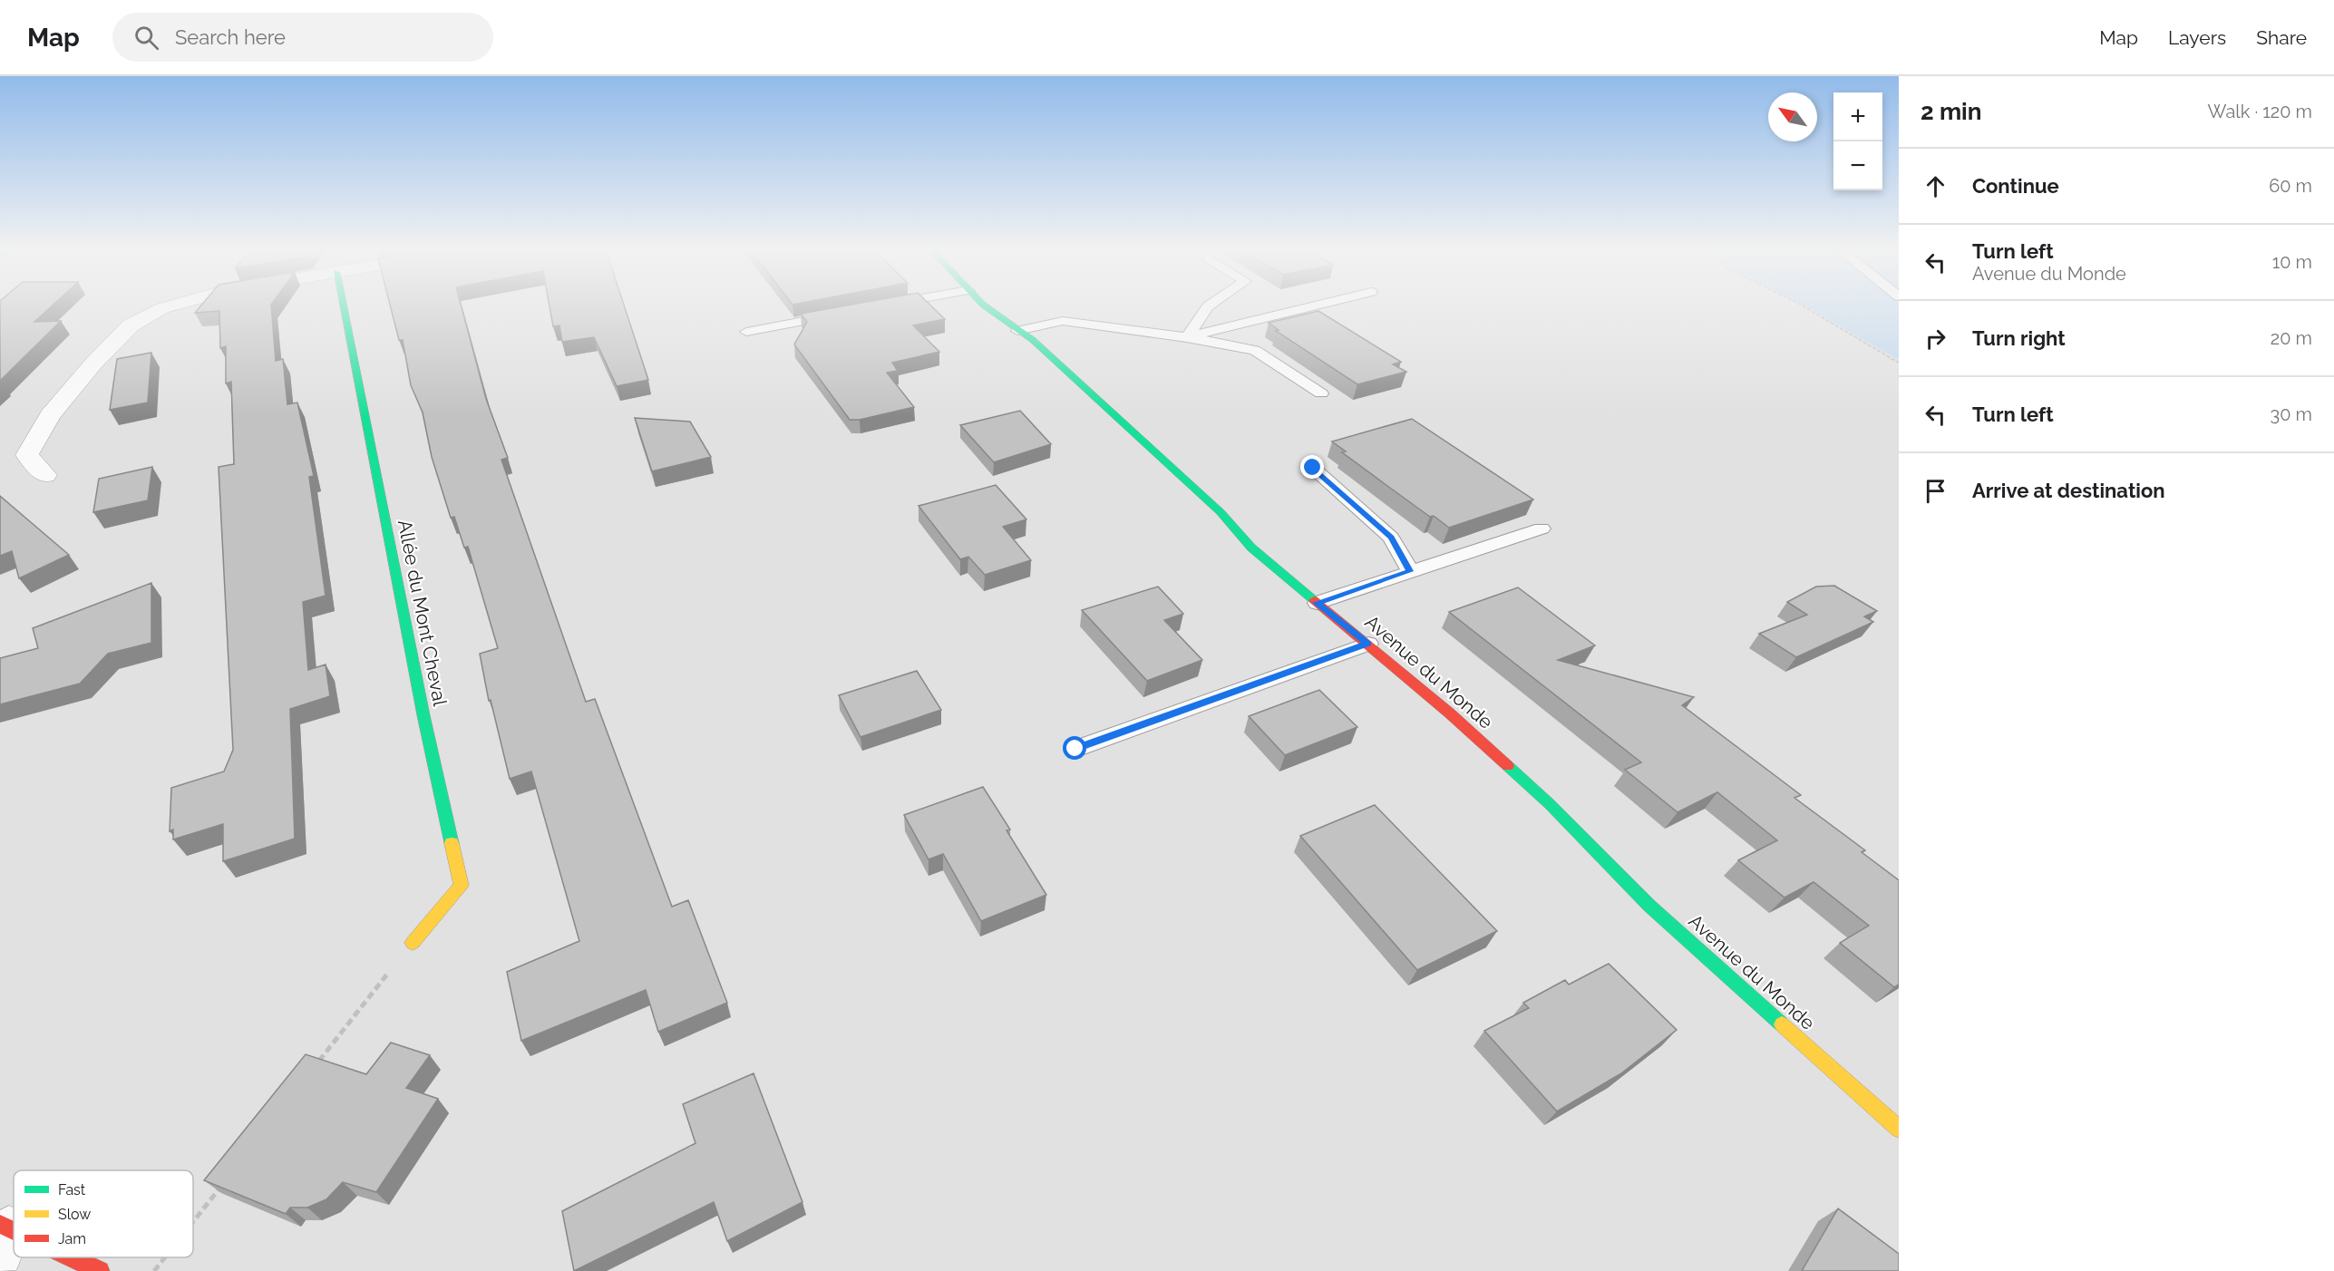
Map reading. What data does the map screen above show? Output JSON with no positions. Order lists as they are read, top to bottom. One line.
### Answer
{"streets":{"street":["Allée du Mont Cheval","Avenue du Monde"]},"legend":["Fast","Slow","Jam"],"north":"top left","page":{"header":"Map","search":"Search here","nav":["Map","Layers","Share"],"heading":["2 min","Walk · 120 m"],"map_buttons":["+","−"],"list":[["Continue","60 m"],["Turn left","Avenue du Monde","10 m"],["Turn right","20 m"],["Turn left","30 m"],"Arrive at destination"]}}
